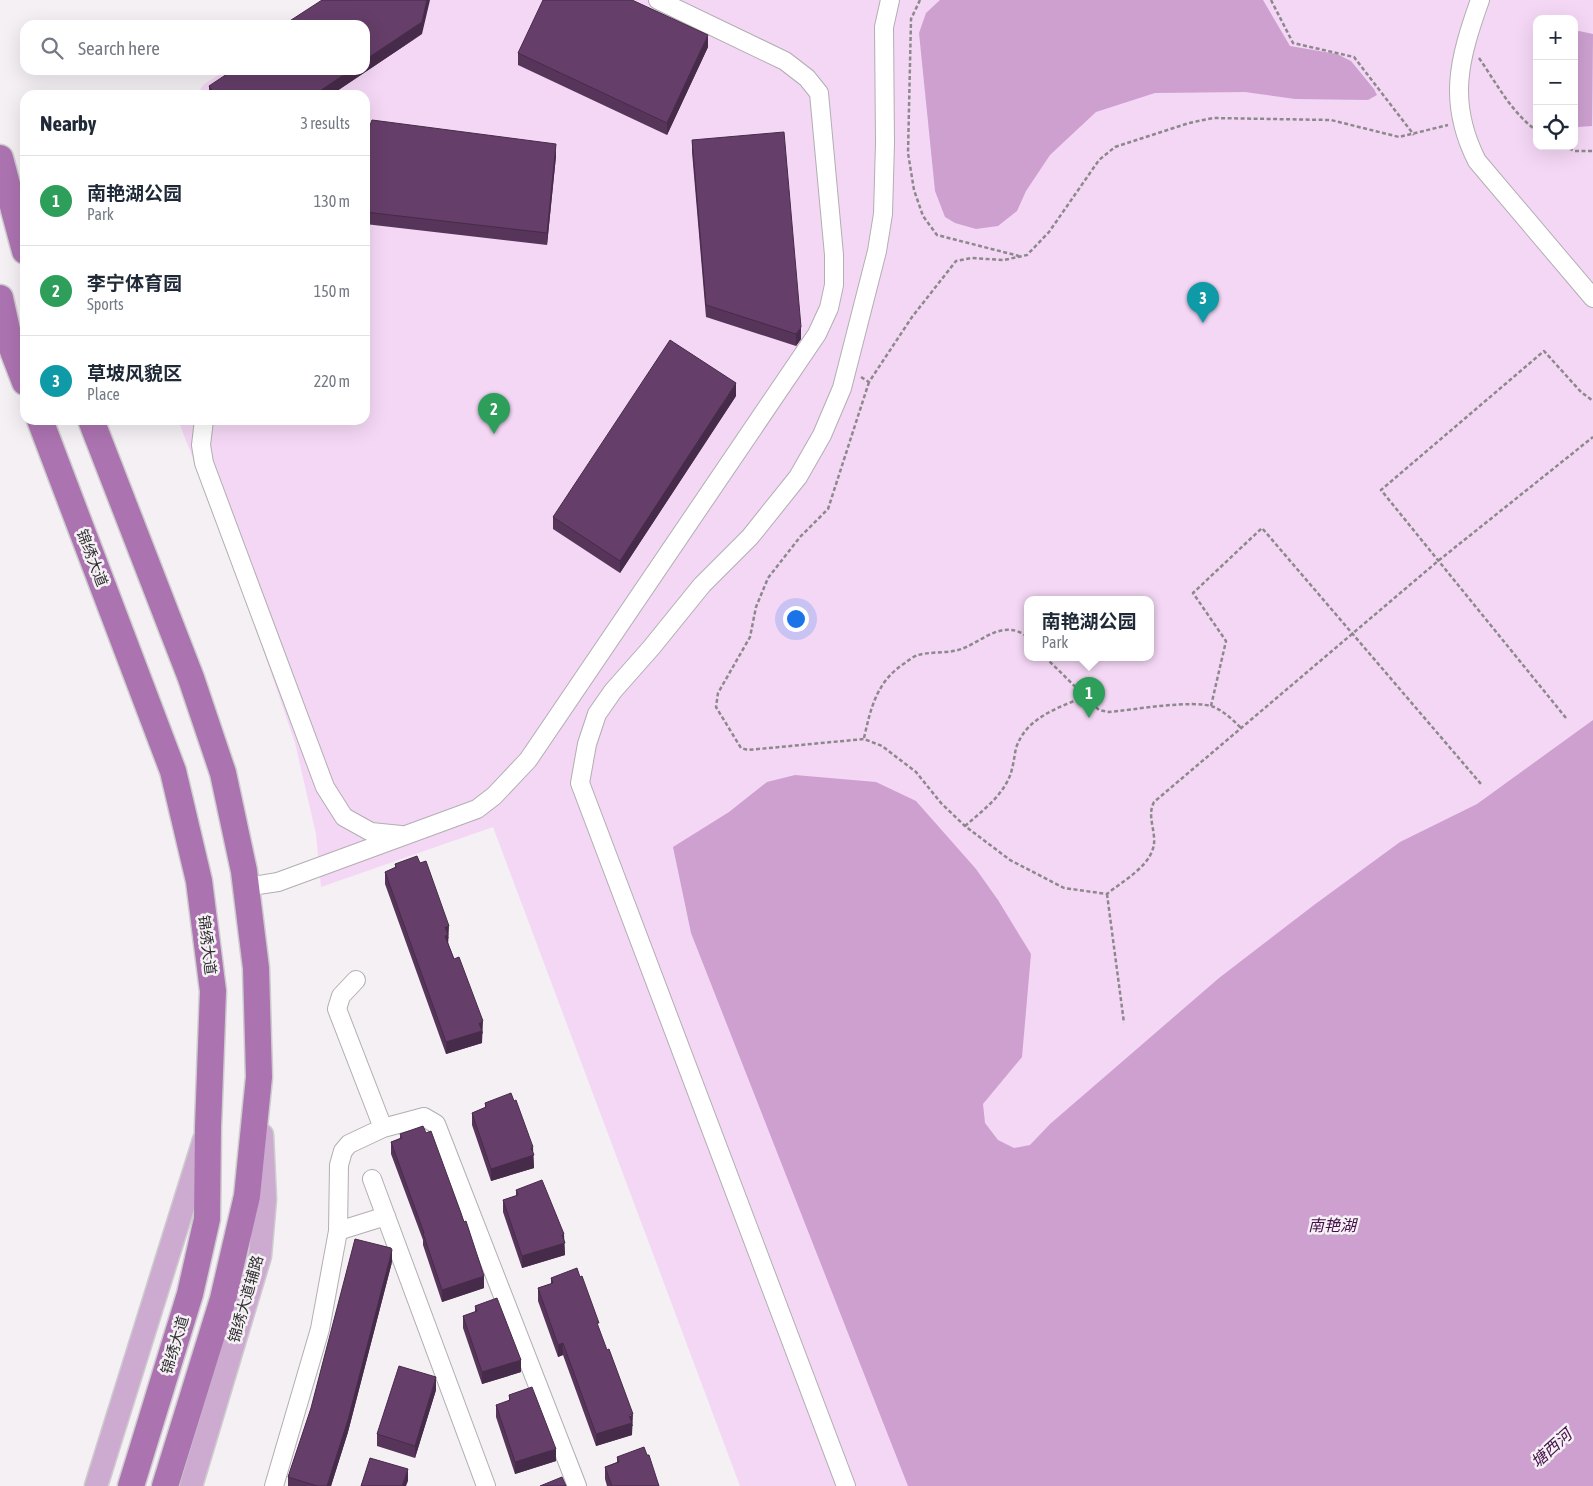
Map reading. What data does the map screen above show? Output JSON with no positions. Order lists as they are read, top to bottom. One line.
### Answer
{"streets":{"highway":["锦绣大道"],"main road":["锦绣大道辅路"]},"water":["南艳湖","塘西河"],"page":{"map_buttons":["+","−"],"search":"Search here","heading":["Nearby","3 results"],"list":[{"mark":"1","name":"南艳湖公园","note":"Park","value":"130 m"},{"mark":"2","name":"李宁体育园","note":"Sports","value":"150 m"},{"mark":"3","name":"草坡风貌区","note":"Place","value":"220 m"}],"pins":["3","2","1"],"popup":["南艳湖公园","Park"]}}
